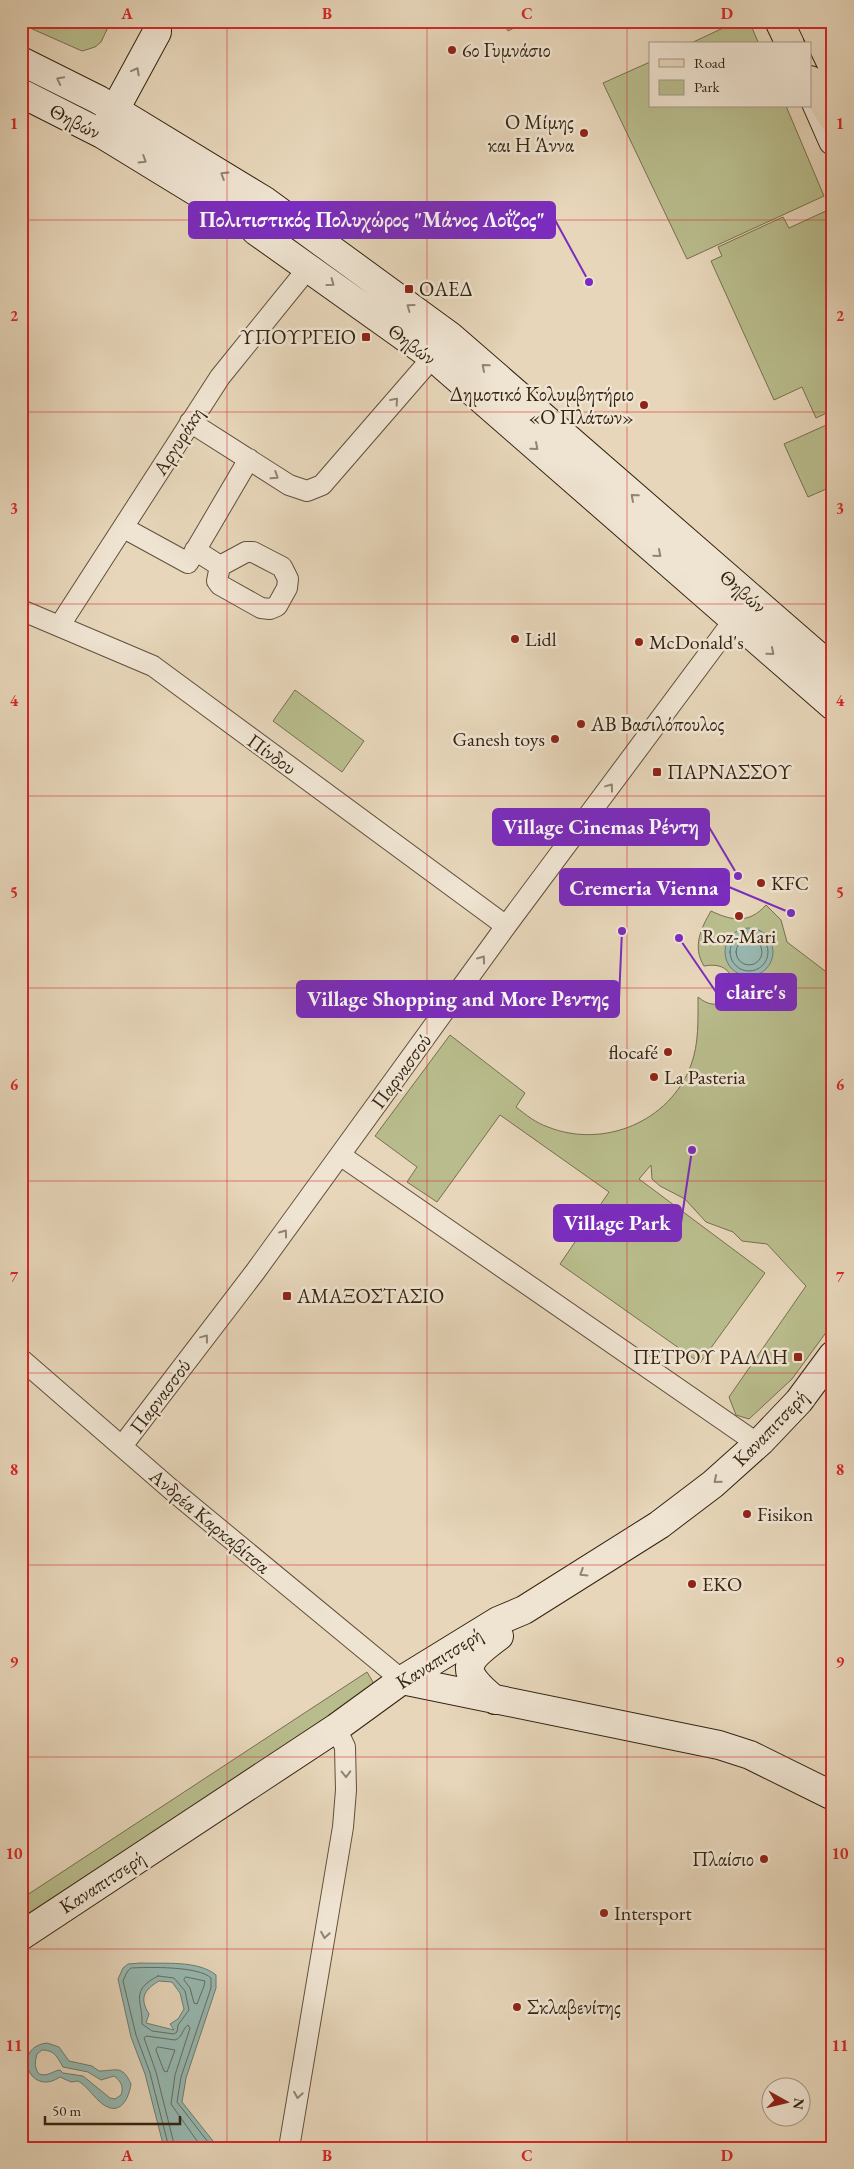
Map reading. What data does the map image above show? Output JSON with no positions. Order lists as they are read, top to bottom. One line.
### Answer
{"streets":{"main road":["Θηβών","Καναπιτσερή"],"street":["Αργυράκη","Πίνδου","Παρνασσού","Ανδρέα Καρκαβίτσα"]},"crossings":[["Θηβών","Αργυράκη"],["Θηβών","Παρνασσού"],["Αργυράκη","Πίνδου"],["Πίνδου","Παρνασσού"],["Παρνασσού","Ανδρέα Καρκαβίτσα"],["Καναπιτσερή","Ανδρέα Καρκαβίτσα"]],"one_way":["Παρνασσού"],"places":{"other":["6ο Γυμνάσιο","Ο Μίμης και Η Άννα","Πολιτιστικός Πολυχώρος \"Μάνος Λοΐζος\"","Δημοτικό Κολυμβητήριο «Ο Πλάτων»","Lidl","McDonald's","ΑΒ Βασιλόπουλος","Ganesh toys","Village Cinemas Ρέντη","KFC","Cremeria Vienna","Roz-Mari","Village Shopping and More Ρεντης","claire's","flocafé","La Pasteria","Village Park","Fisikon","EKO","Πλαίσιο","Intersport","Σκλαβενίτης"],"transit":["ΟΑΕΔ","ΥΠΟΥΡΓΕΙΟ","ΠΑΡΝΑΣΣΟΥ","ΑΜΑΞΟΣΤΑΣΙΟ","ΠΕΤΡΟΥ ΡΑΛΛΗ"]},"legend":["Road","Park"],"scale_bar":"50 m","north":"right","grid":{"columns":["A","B","C","D"],"rows":["1","2","3","4","5","6","7","8","9","10","11"]}}
